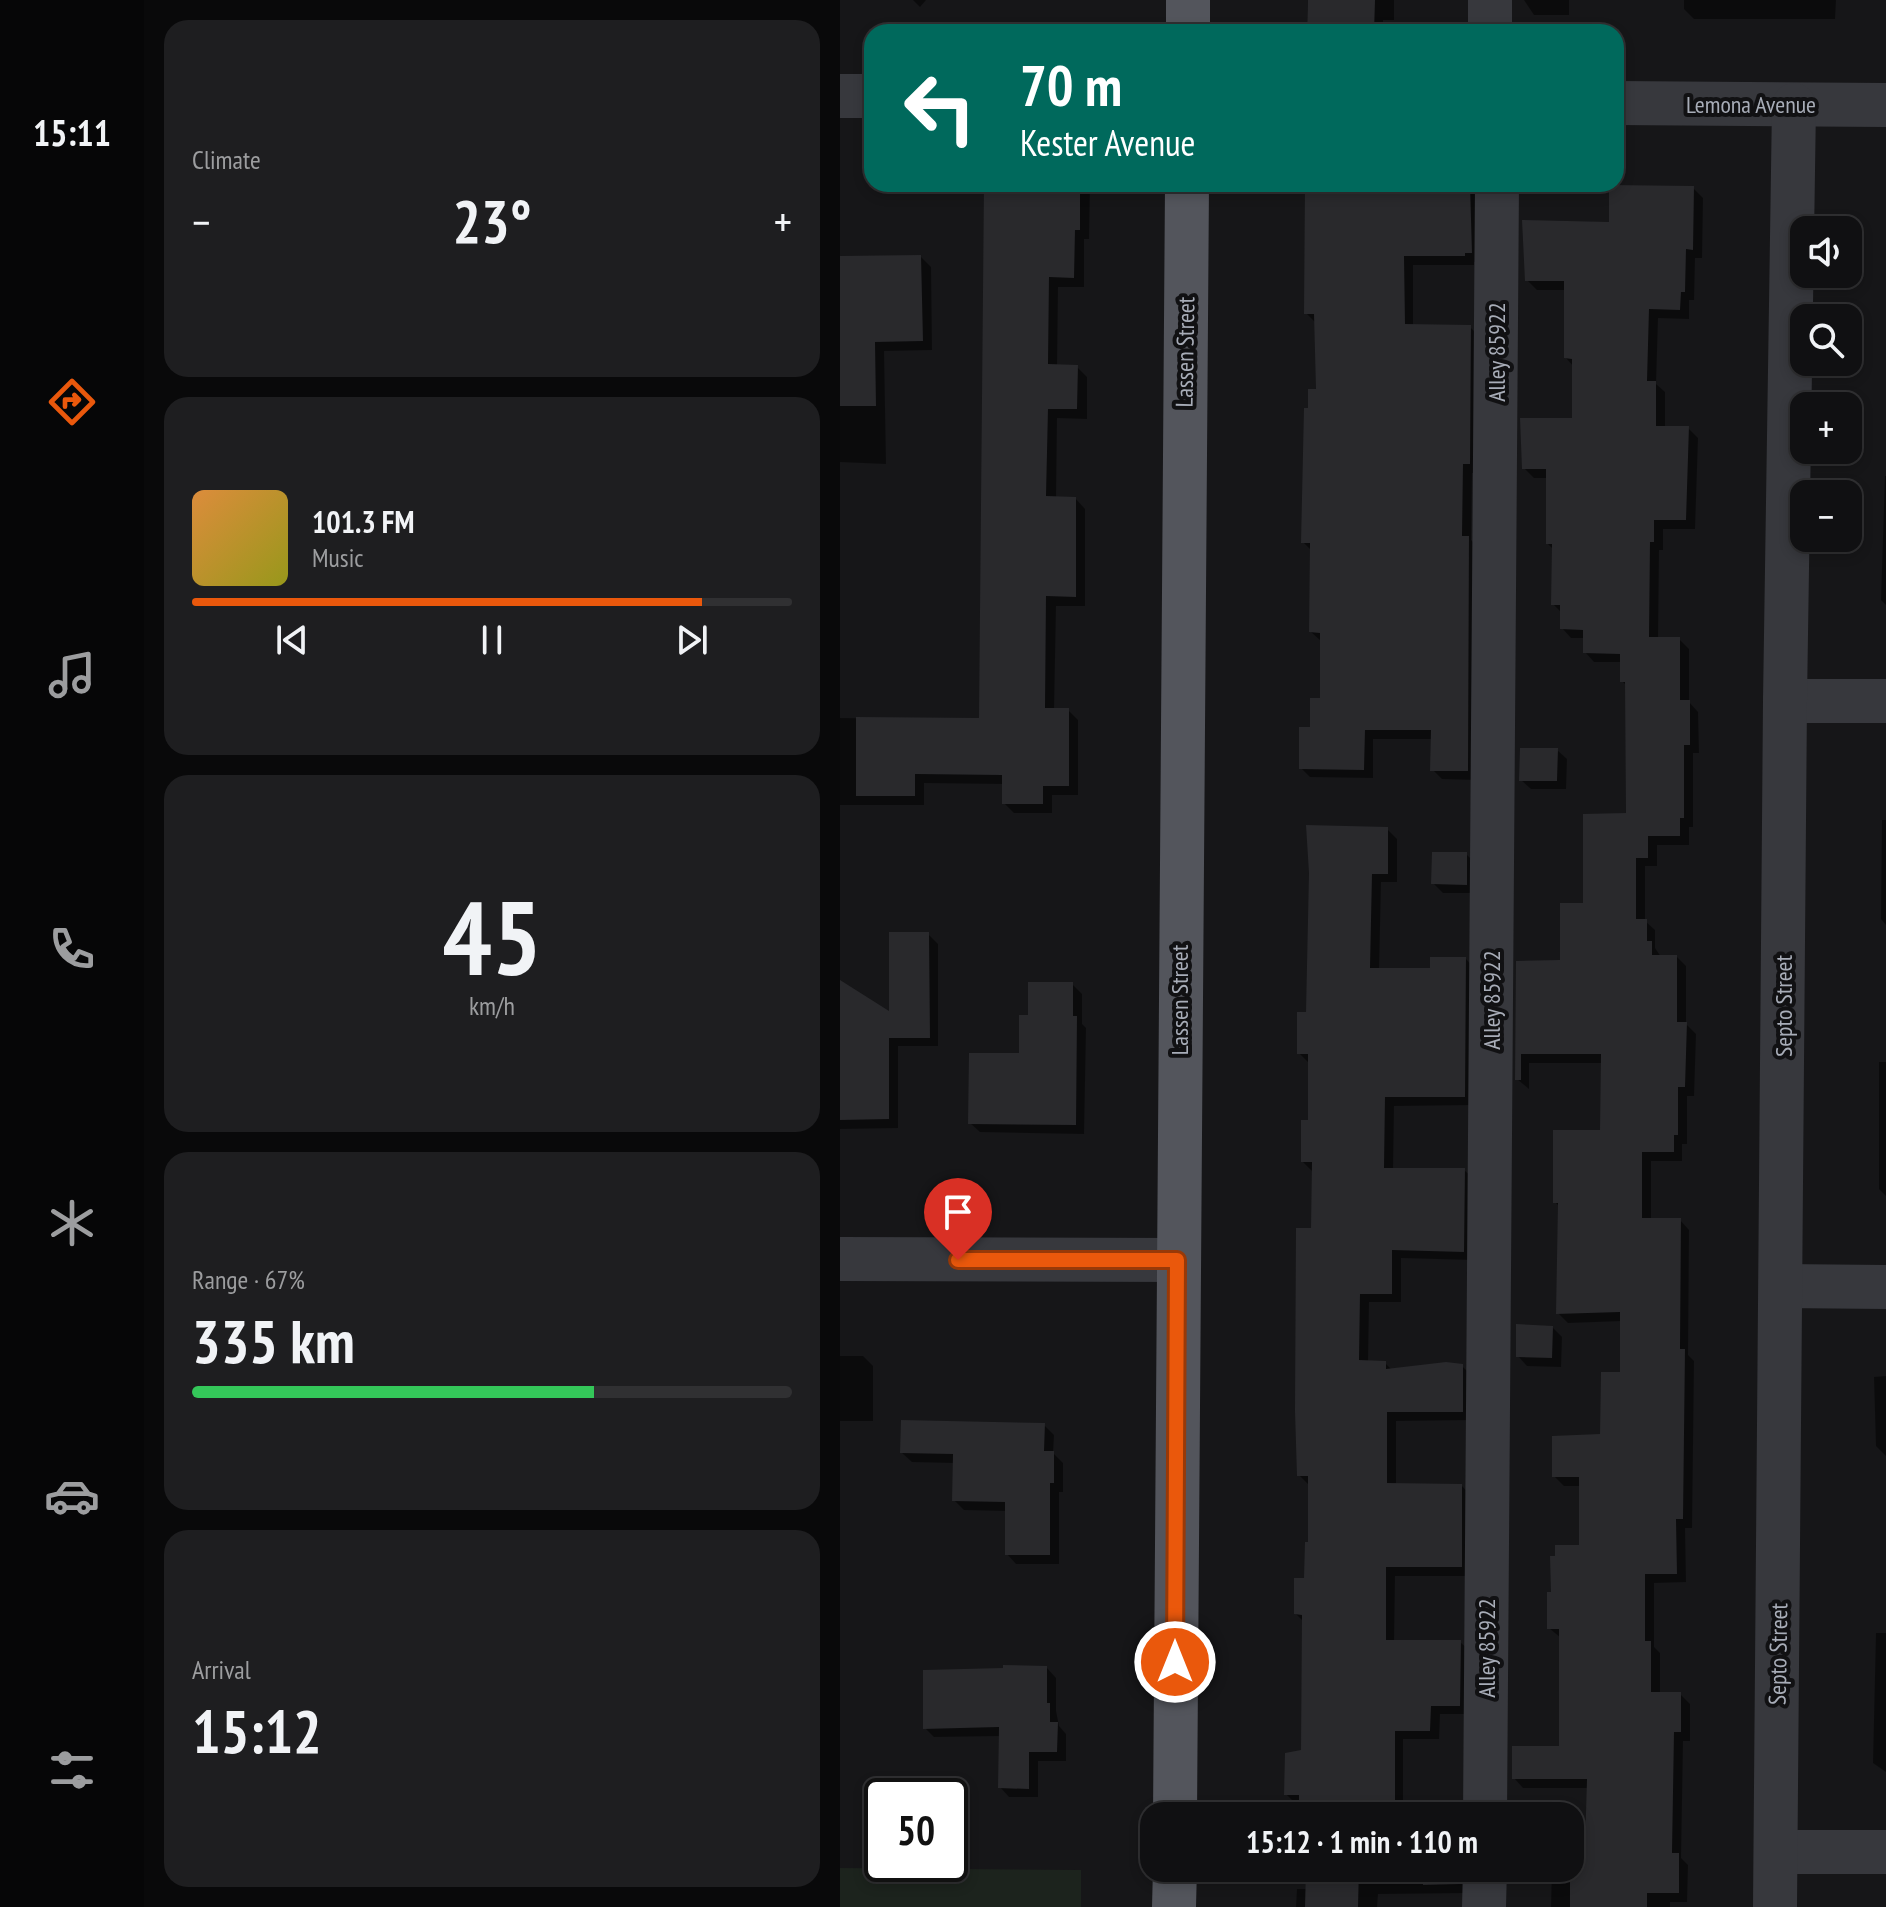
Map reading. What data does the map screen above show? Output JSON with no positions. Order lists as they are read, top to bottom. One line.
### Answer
{"streets":{"main road":["Lassen Street"],"street":["Lemona Avenue","Alley 85922","Septo Street"]},"crossings":[["Lemona Avenue","Septo Street"]],"page":{"tabs":"15:11","tile":["Climate",["45","km/h"],["Range · 67%","335 km"],["Arrival","15:12"]],"turn":["70 m","Kester Avenue"],"heat":["−","23°","+"],"map_buttons":["+","−"],"song":["101.3 FM","Music"],"limit":"50","trip":"15:12 · 1 min · 110 m"}}
